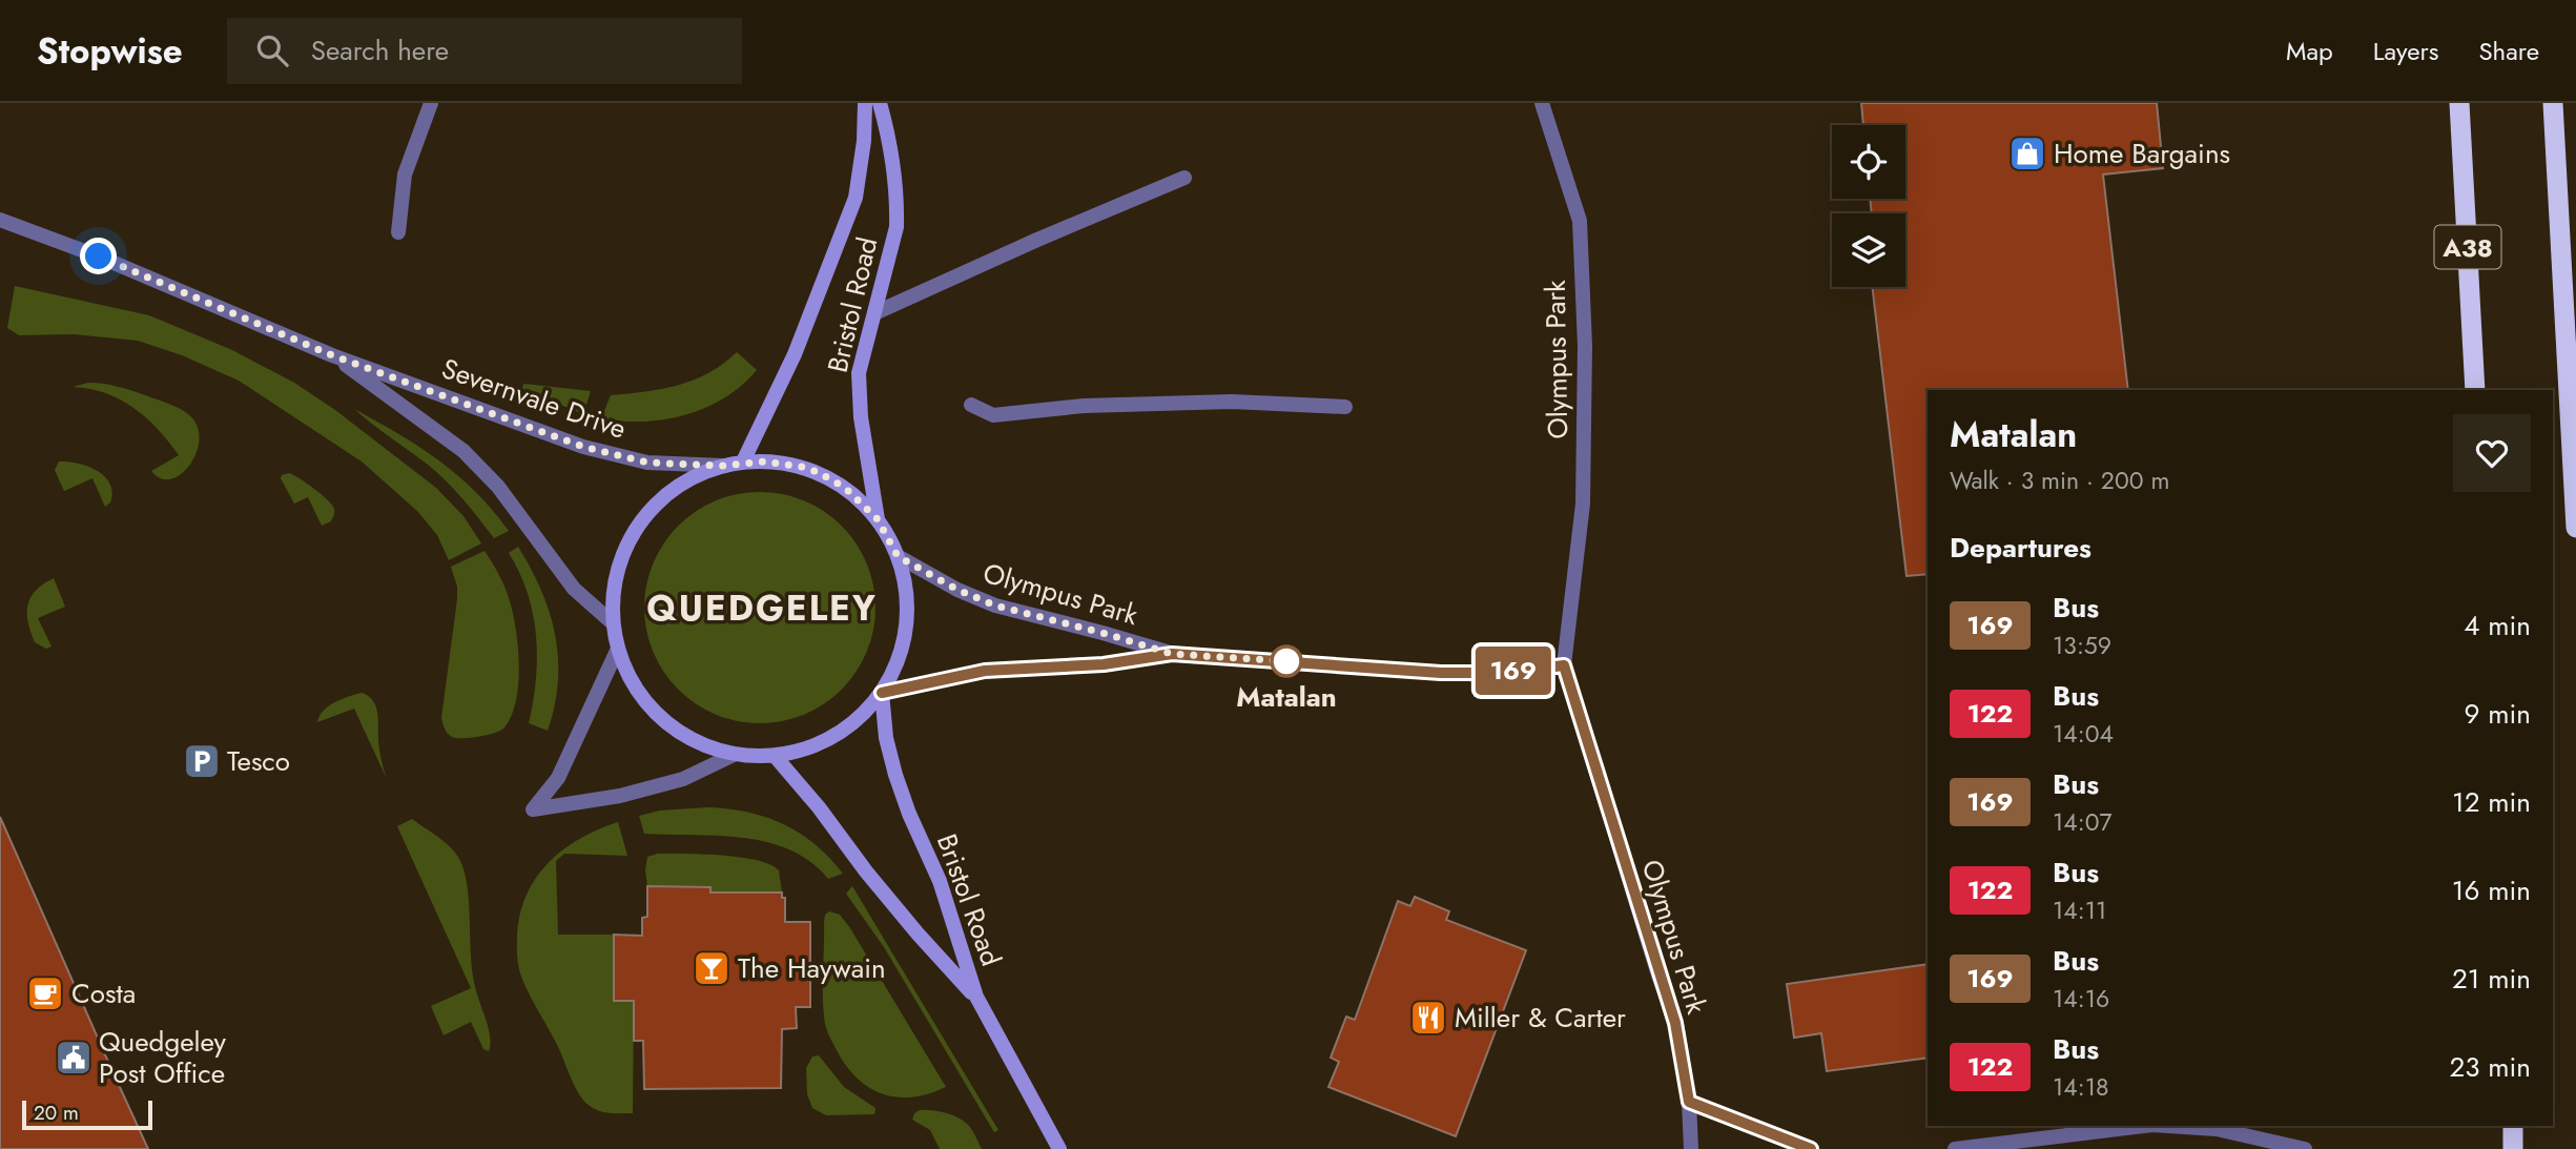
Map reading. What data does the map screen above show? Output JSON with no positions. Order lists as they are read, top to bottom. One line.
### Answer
{"streets":{"highway":["A38"],"main road":["Bristol Road"],"street":["Olympus Park","Severnvale Drive"]},"crossings":[["Bristol Road","Olympus Park"]],"districts":["QUEDGELEY"],"places":{"shop":["Home Bargains"],"other":["Matalan"],"parking":["Tesco"],"bar":["The Haywain"],"cafe":["Costa"],"restaurant":["Miller & Carter"],"public building":["Quedgeley Post Office"]},"lines":["bus line 169"],"scale_bar":"20 m","page":{"header":"Stopwise","search":"Search here","nav":["Map","Layers","Share"],"on_map":"169","heading":[["Matalan","Walk · 3 min · 200 m"],"Departures"],"list":[{"mark":"169","name":"Bus","note":"13:59","value":"4 min"},{"mark":"122","name":"Bus","note":"14:04","value":"9 min"},{"mark":"169","name":"Bus","note":"14:07","value":"12 min"},{"mark":"122","name":"Bus","note":"14:11","value":"16 min"},{"mark":"169","name":"Bus","note":"14:16","value":"21 min"},{"mark":"122","name":"Bus","note":"14:18","value":"23 min"}],"scale":"20 m"}}
